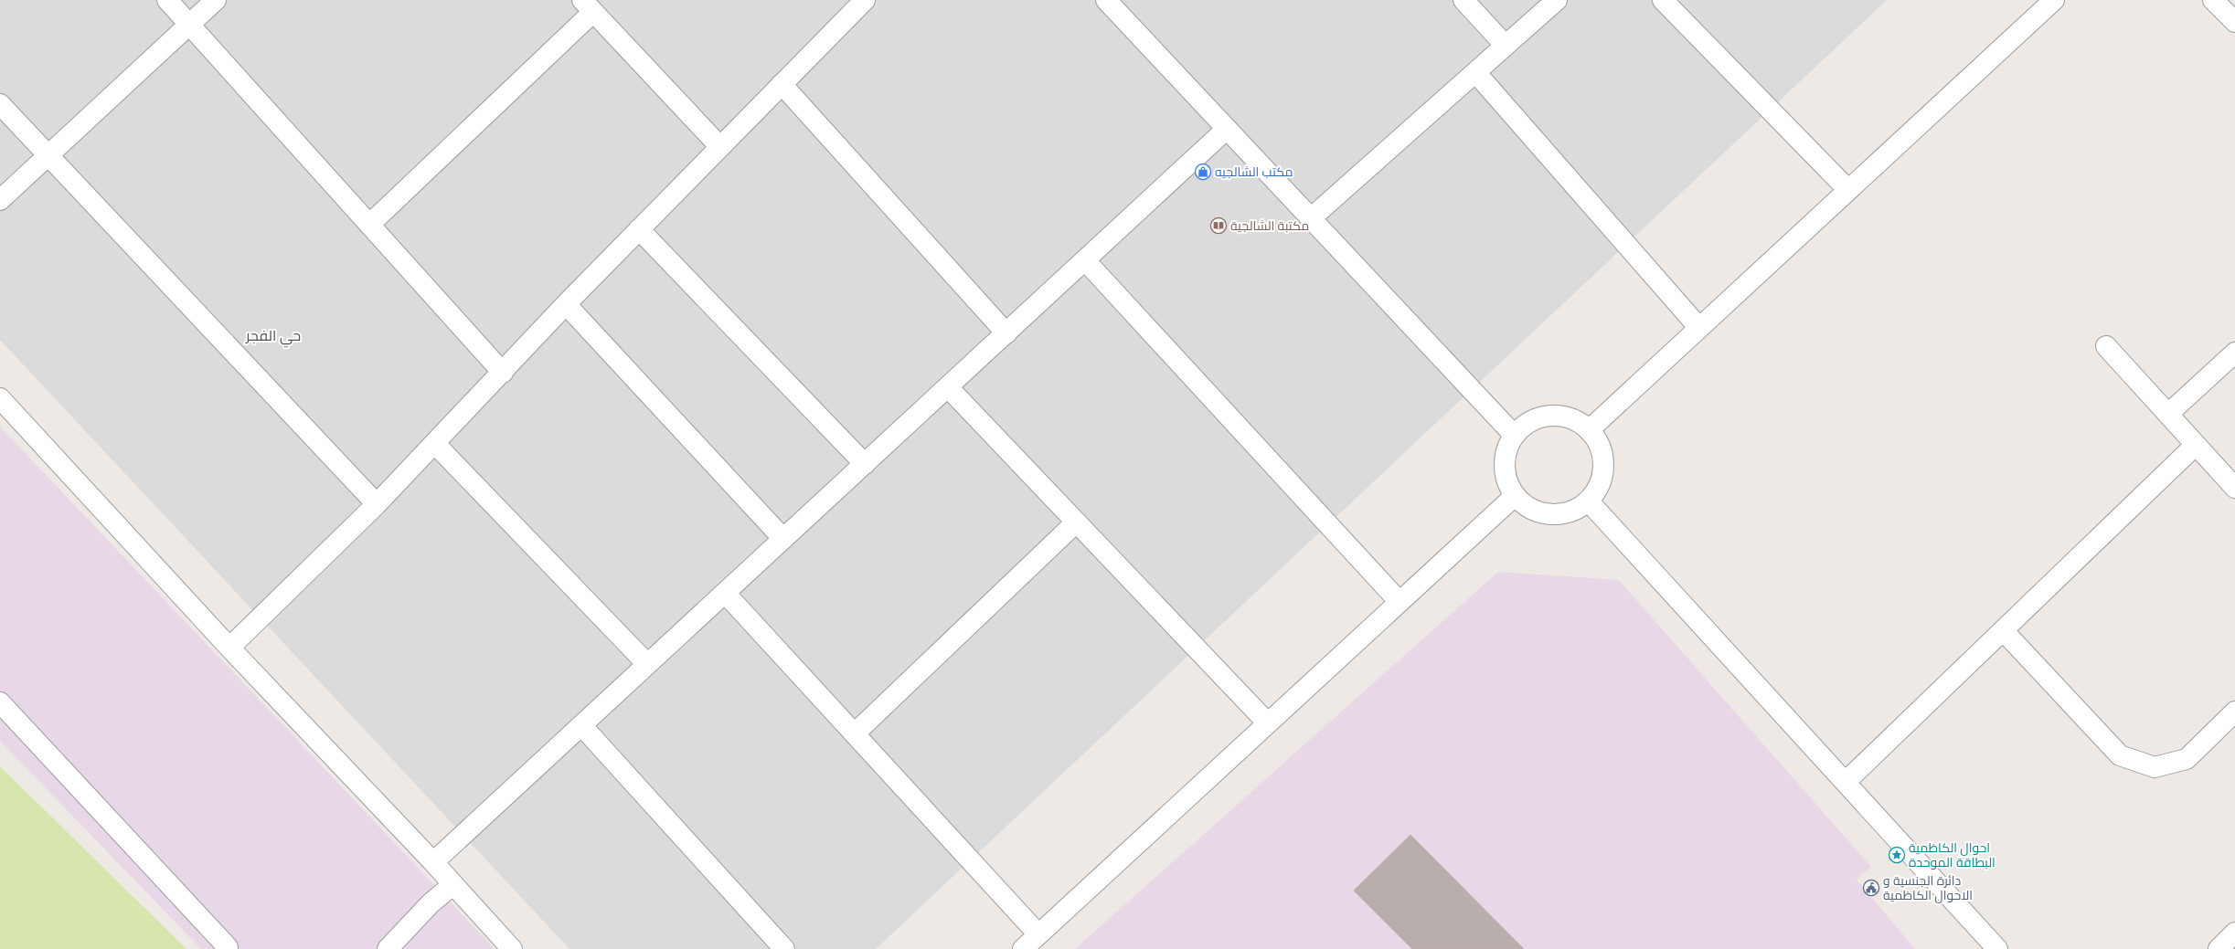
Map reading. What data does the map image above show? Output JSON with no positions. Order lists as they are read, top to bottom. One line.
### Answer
{"districts":["حي الفجر"],"places":{"shop":["مكتب الشالجيه"],"library":["مكتبة الشالجية"],"place":["احوال الكاظمية البطاقة الموحدة"],"public building":["دائرة الجنسية و الاحوال الكاظمية"]}}
